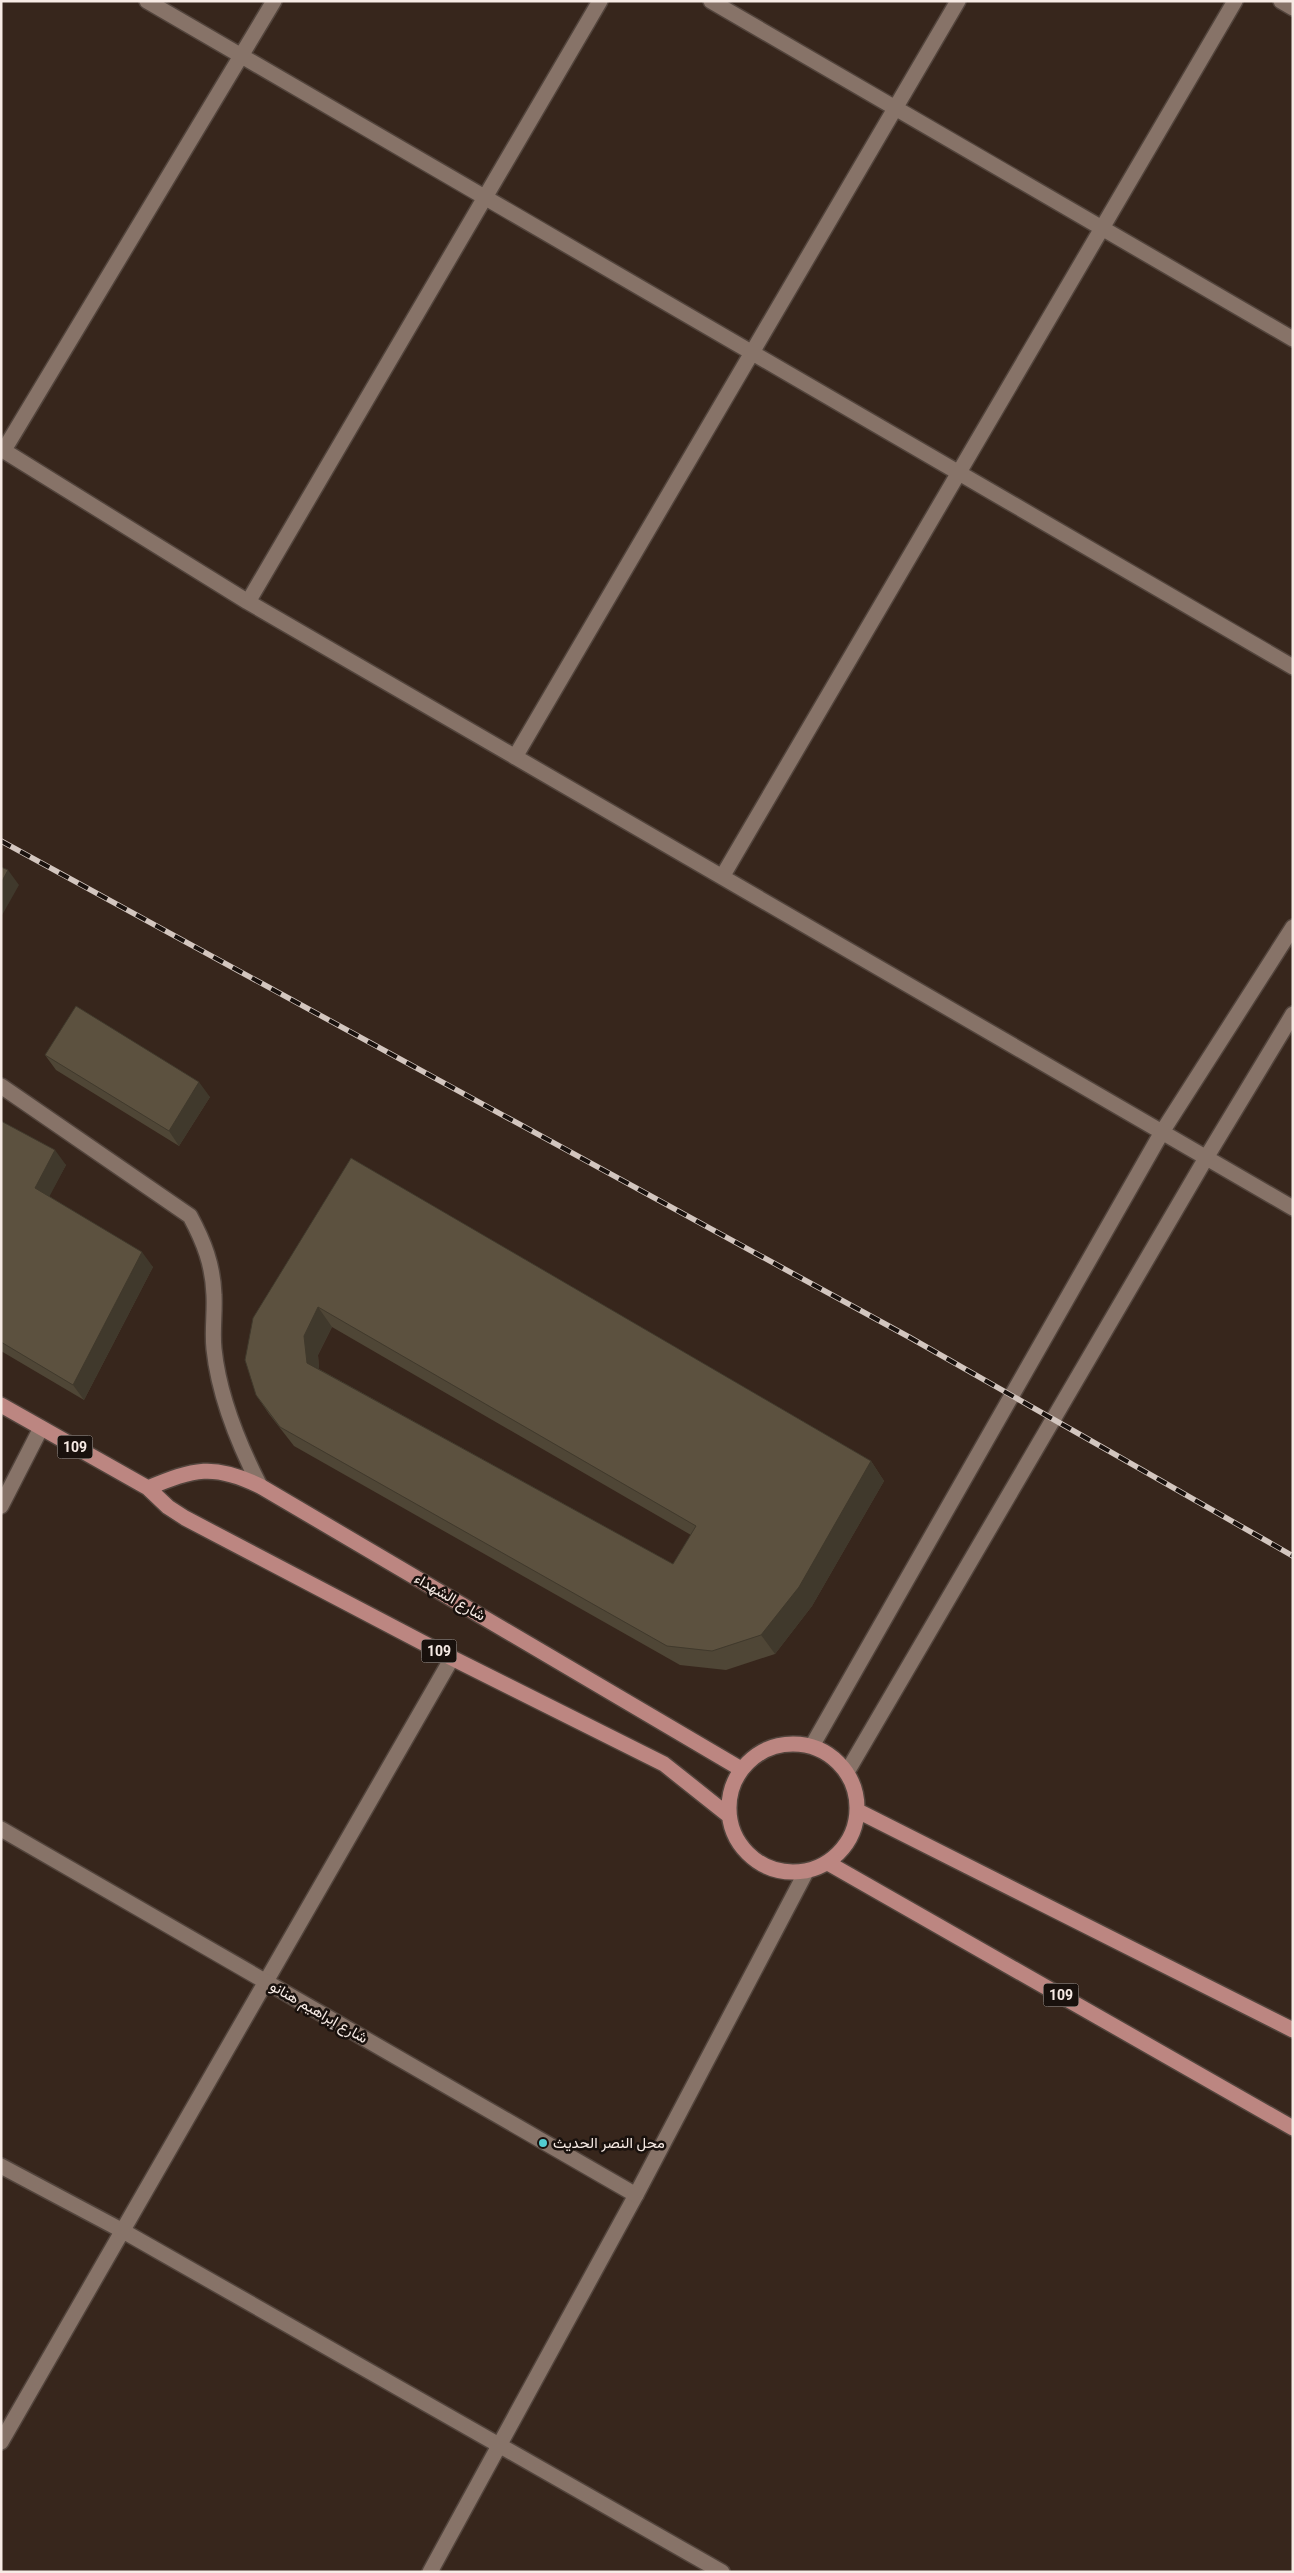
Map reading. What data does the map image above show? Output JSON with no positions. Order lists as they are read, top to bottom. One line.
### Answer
{"streets":{"main road":["109","شارع الشهداء"],"street":["شارع إبراهيم هنانو"]},"crossings":[["109","شارع الشهداء"]],"places":["محل النصر الحديث"]}
